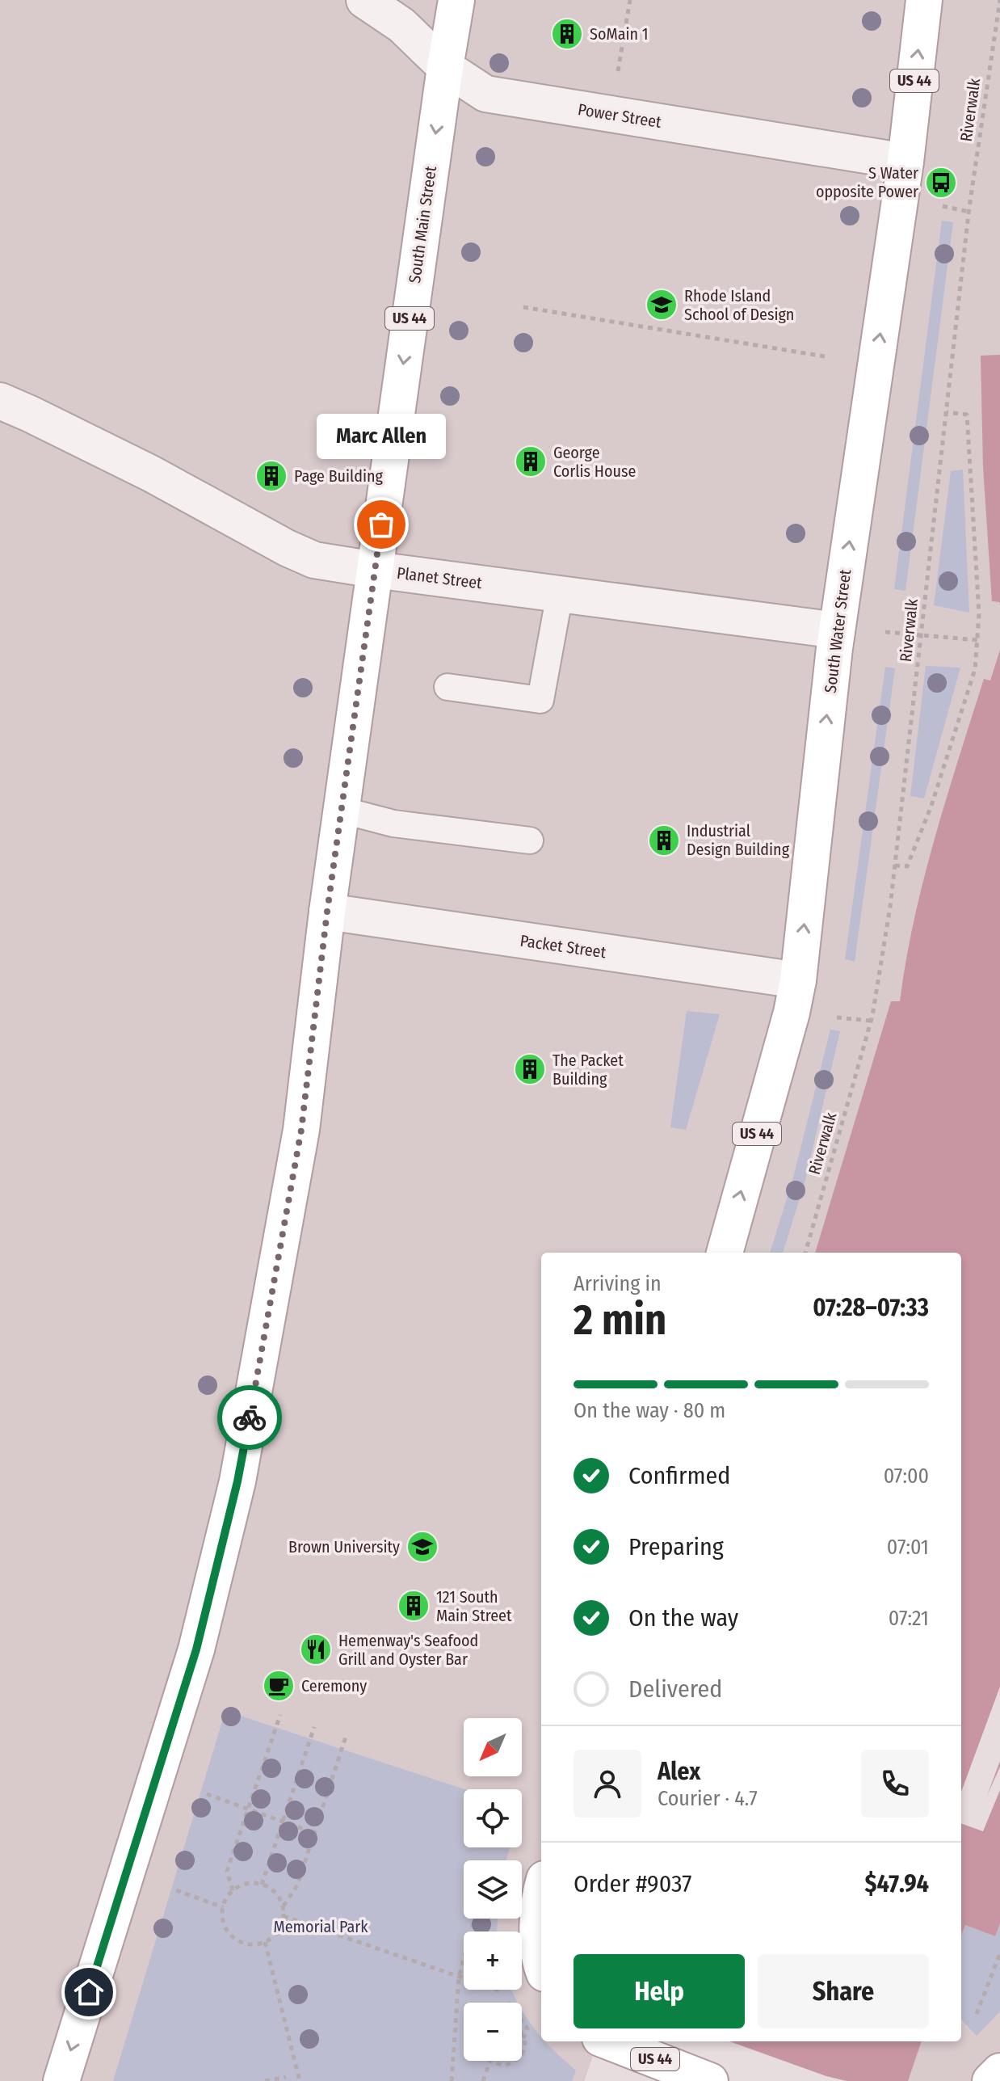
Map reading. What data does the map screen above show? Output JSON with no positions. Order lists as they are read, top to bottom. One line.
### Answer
{"streets":{"main road":["US 44","South Main Street","South Water Street"],"street":["Power Street","Planet Street","Packet Street"],"path":["Riverwalk"]},"crossings":[["Power Street","South Main Street"],["Power Street","South Water Street"],["South Main Street","Planet Street"],["South Main Street","Packet Street"],["Planet Street","South Water Street"],["South Water Street","Packet Street"]],"one_way":["South Main Street","South Water Street"],"parks":["Memorial Park"],"places":{"building":["SoMain 1","George Corlis House","Page Building","Industrial Design Building","The Packet Building","121 South Main Street"],"bus stop":["S Water opposite Power"],"school or university":["Rhode Island School of Design","Brown University"],"other":["Marc Allen"],"restaurant":["Hemenway's Seafood Grill and Oyster Bar"],"cafe":["Ceremony"]},"north":"bottom left","page":{"bubble":"Marc Allen","heading":["2 min","Arriving in","07:28–07:33"],"panel":["Alex","Courier · 4.7","Order #9037","$47.94"],"bar":"On the way · 80 m","list":[["Confirmed","07:00"],["Preparing","07:01"],["On the way","07:21"],"Delivered"],"map_buttons":["+","−"],"buttons":["Help","Share"]}}
